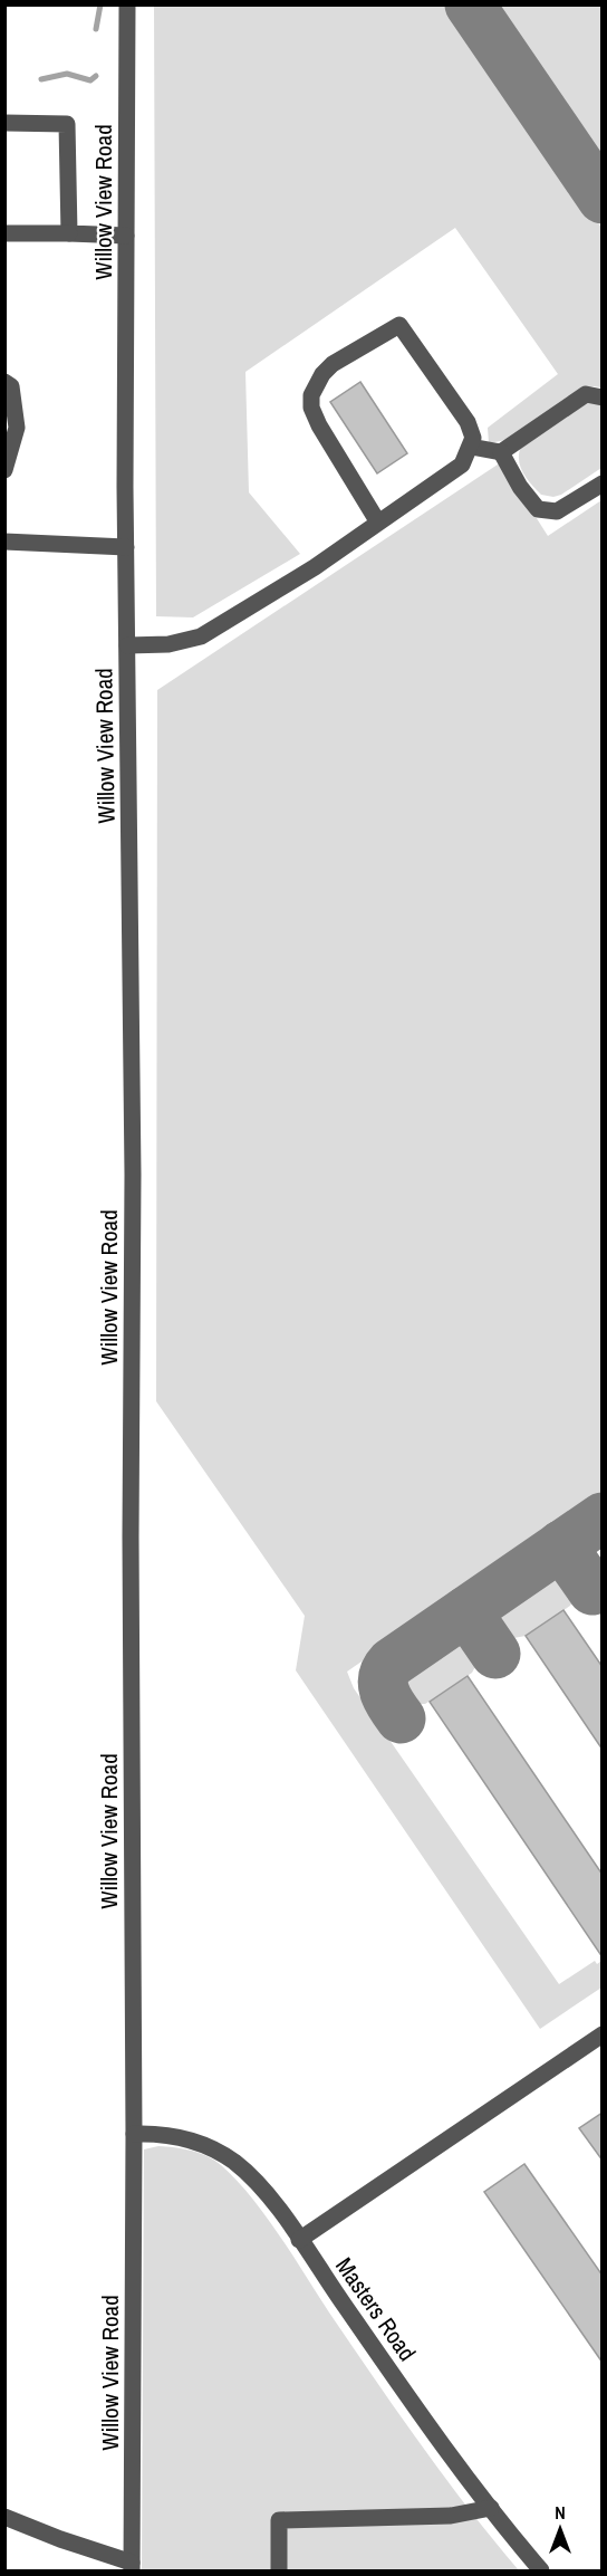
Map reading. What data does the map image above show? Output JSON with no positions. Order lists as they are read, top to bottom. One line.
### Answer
{"streets":{"street":["Willow View Road","Masters Road"]},"crossings":[["Willow View Road","Masters Road"]],"north":"top"}
